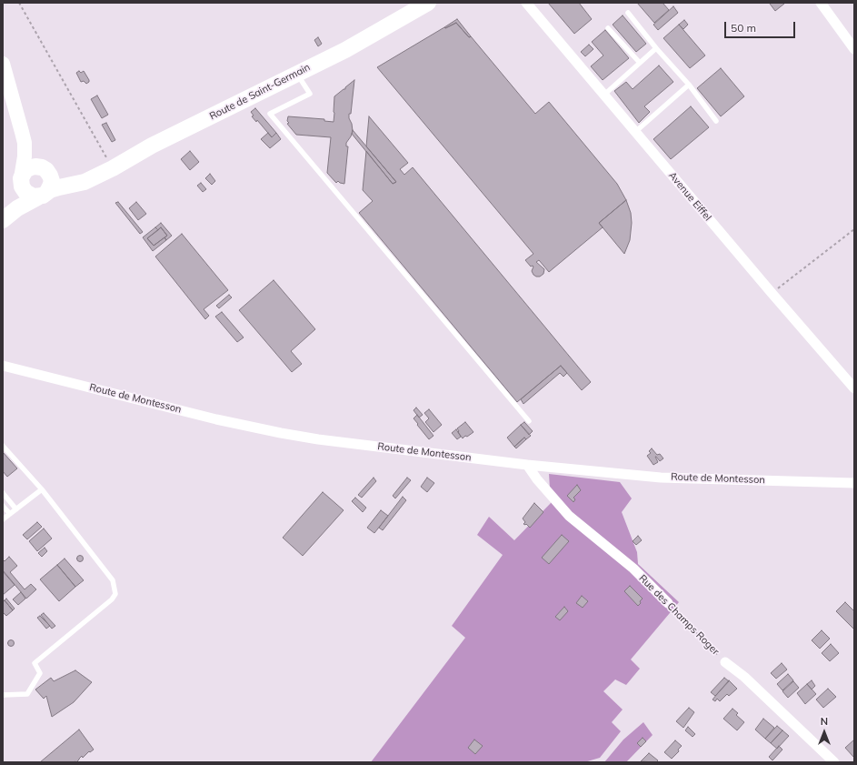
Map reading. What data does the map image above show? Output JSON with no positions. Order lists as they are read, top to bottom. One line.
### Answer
{"streets":{"main road":["Route de Saint-Germain"],"street":["Avenue Eiffel","Route de Montesson","Rue des Champs Roger"]},"crossings":[["Route de Montesson","Rue des Champs Roger"]],"scale_bar":"50 m","north":"top"}
